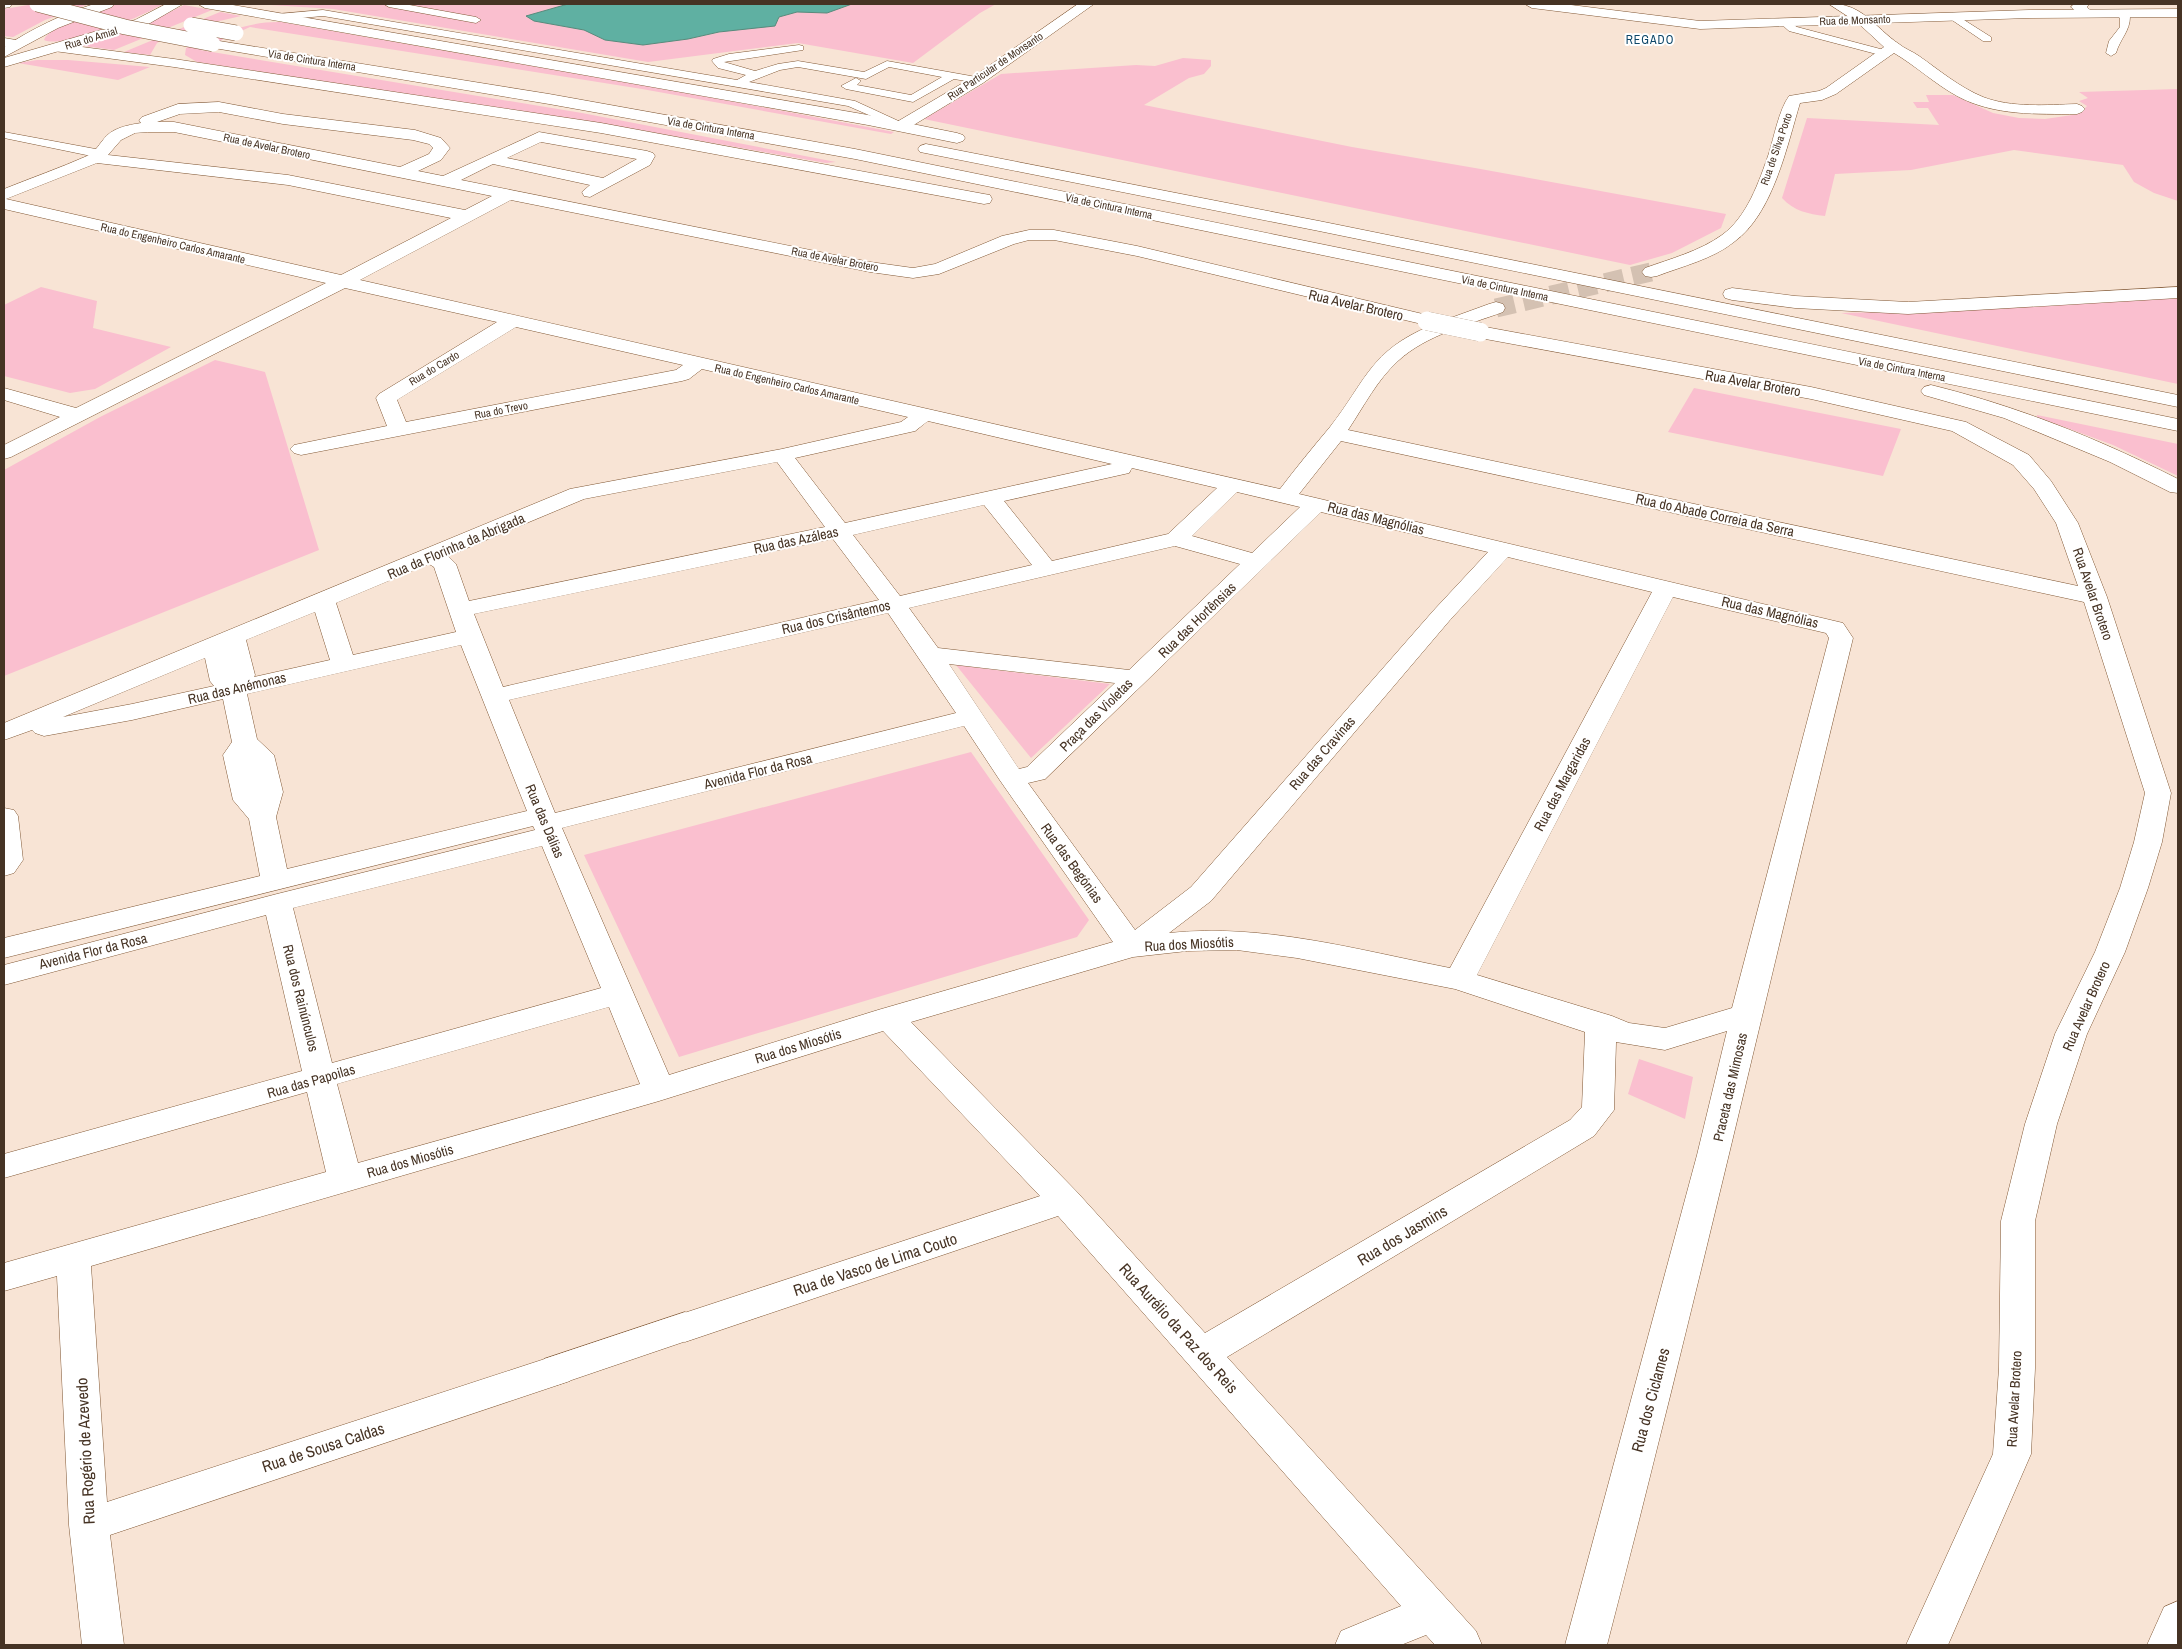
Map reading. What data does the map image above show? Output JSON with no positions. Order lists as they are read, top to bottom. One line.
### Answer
{"streets":{"main road":["Rua de Monsanto","Rua do Amial","Via de Cintura Interna","Rua Particular de Monsanto","Rua de Avelar Brotero","Rua de Silva Porto","Rua do Engenheiro Carlos Amarante","Rua Avelar Brotero","Rua do Cardo","Rua do Trevo","Rua do Abade Correia da Serra","Rua das Magnólias","Rua das Azáleas","Rua da Florinha da Abrigada","Rua dos Crisântemos","Rua das Hortênsias","Rua das Anémonas","Praça das Violetas","Rua das Cravinas","Avenida Flor da Rosa","Rua das Margaridas","Rua das Dálias","Rua das Begónias","Rua dos Miosótis","Rua dos Rainúnculos","Rua das Papoilas","Praceta das Mimosas","Rua dos Jasmins","Rua de Vasco de Lima Couto","Rua Aurélio da Paz dos Reis","Rua dos Ciclames","Rua de Sousa Caldas","Rua Rogério de Azevedo"]},"crossings":[["Rua do Amial","Via de Cintura Interna"],["Rua de Avelar Brotero","Rua Avelar Brotero"],["Rua do Engenheiro Carlos Amarante","Rua do Cardo"],["Rua do Engenheiro Carlos Amarante","Rua do Trevo"],["Rua do Engenheiro Carlos Amarante","Rua das Magnólias"],["Rua do Engenheiro Carlos Amarante","Rua das Azáleas"],["Rua do Engenheiro Carlos Amarante","Rua da Florinha da Abrigada"],["Rua Avelar Brotero","Rua do Abade Correia da Serra"],["Rua do Cardo","Rua do Trevo"],["Rua das Magnólias","Rua das Hortênsias"],["Rua das Magnólias","Rua das Cravinas"],["Rua das Magnólias","Rua das Margaridas"],["Rua das Magnólias","Praceta das Mimosas"],["Rua das Azáleas","Rua das Dálias"],["Rua da Florinha da Abrigada","Rua das Anémonas"],["Rua da Florinha da Abrigada","Rua das Dálias"],["Rua dos Crisântemos","Rua das Dálias"],["Rua das Hortênsias","Praça das Violetas"],["Rua das Anémonas","Rua das Dálias"],["Rua das Anémonas","Rua dos Rainúnculos"],["Praça das Violetas","Rua das Begónias"],["Rua das Cravinas","Rua das Begónias"],["Rua das Cravinas","Rua dos Miosótis"],["Avenida Flor da Rosa","Rua das Dálias"],["Avenida Flor da Rosa","Rua dos Rainúnculos"],["Rua das Margaridas","Rua dos Miosótis"],["Rua das Dálias","Rua dos Miosótis"],["Rua das Dálias","Rua das Papoilas"],["Rua das Begónias","Rua dos Miosótis"],["Rua dos Miosótis","Rua dos Rainúnculos"],["Rua dos Miosótis","Praceta das Mimosas"],["Rua dos Miosótis","Rua dos Jasmins"],["Rua dos Miosótis","Rua Aurélio da Paz dos Reis"],["Rua dos Miosótis","Rua Rogério de Azevedo"],["Rua dos Rainúnculos","Rua das Papoilas"],["Praceta das Mimosas","Rua dos Jasmins"],["Praceta das Mimosas","Rua dos Ciclames"],["Rua dos Jasmins","Rua Aurélio da Paz dos Reis"],["Rua de Vasco de Lima Couto","Rua Aurélio da Paz dos Reis"],["Rua de Vasco de Lima Couto","Rua de Sousa Caldas"],["Rua de Sousa Caldas","Rua Rogério de Azevedo"]],"districts":["REGADO"]}
